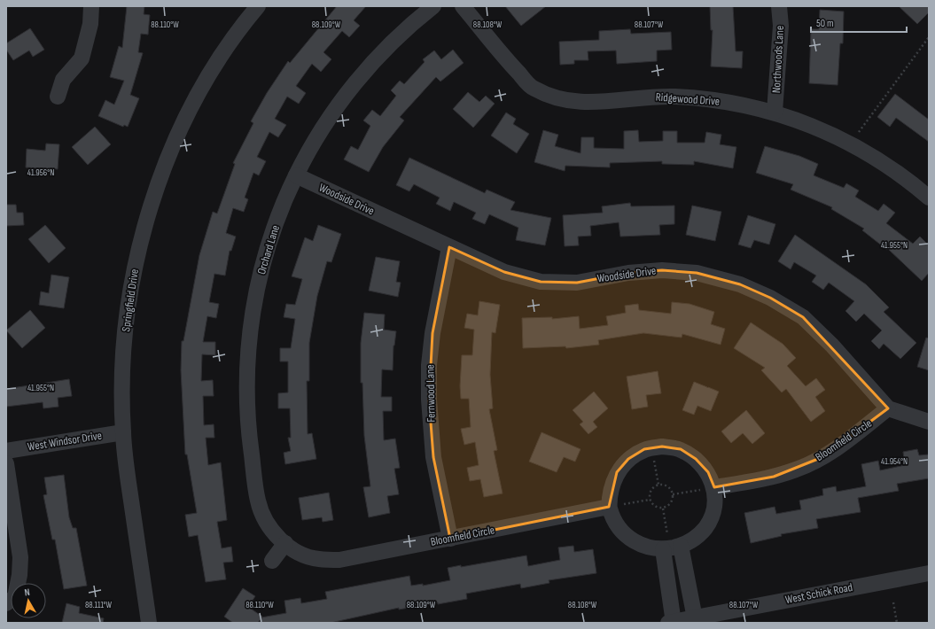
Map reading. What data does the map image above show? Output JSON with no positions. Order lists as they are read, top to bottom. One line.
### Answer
{"streets":{"street":["Northwoods Lane","Ridgewood Drive","Woodside Drive","Orchard Lane","Springfield Drive","Fernwood Lane","Bloomfield Circle","West Windsor Drive","West Schick Road"]},"crossings":[["Northwoods Lane","Ridgewood Drive"],["Woodside Drive","Orchard Lane"],["Woodside Drive","Fernwood Lane"],["Woodside Drive","Bloomfield Circle"],["Orchard Lane","Bloomfield Circle"],["Springfield Drive","West Windsor Drive"],["Fernwood Lane","Bloomfield Circle"]],"scale_bar":"50 m","north":"top","coordinates":["88.110°W","88.109°W","88.108°W","88.107°W","41.956°N","41.955°N","41.954°N","88.111°W"]}
